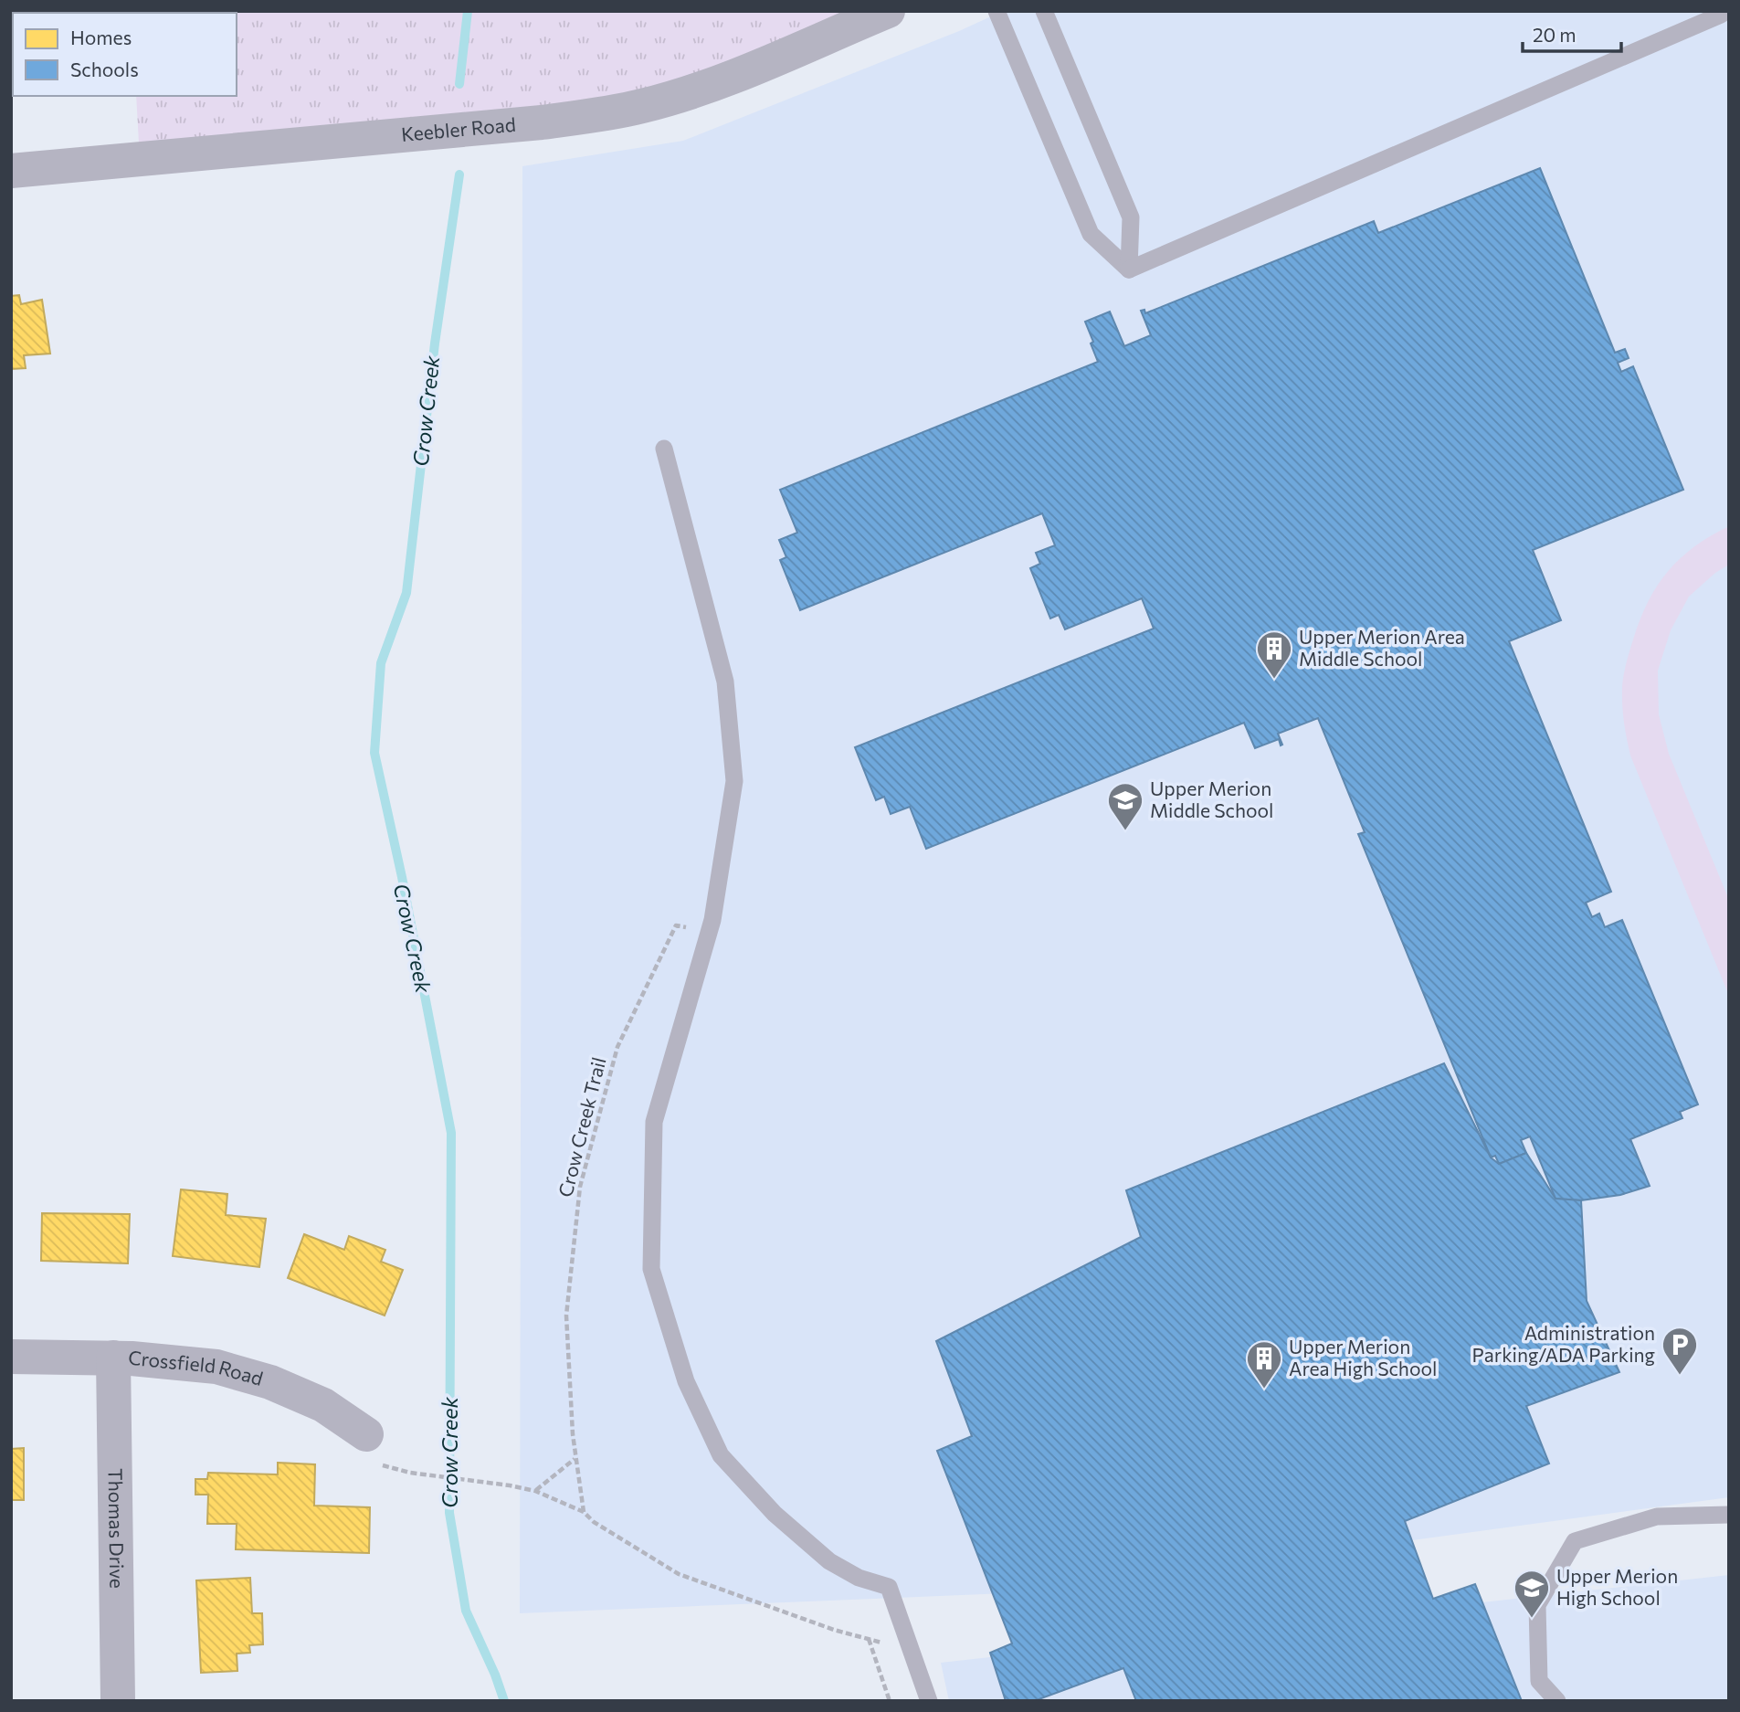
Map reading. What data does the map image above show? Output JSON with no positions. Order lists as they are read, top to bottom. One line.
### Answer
{"streets":{"street":["Keebler Road","Crossfield Road","Thomas Drive"],"path":["Crow Creek Trail"]},"crossings":[["Crossfield Road","Thomas Drive"]],"water":["Crow Creek"],"places":{"building":["Upper Merion Area Middle School","Upper Merion Area High School"],"school or university":["Upper Merion Middle School","Upper Merion High School"],"parking":["Administration Parking/ADA Parking"]},"legend":["Homes","Schools"],"scale_bar":"20 m"}
